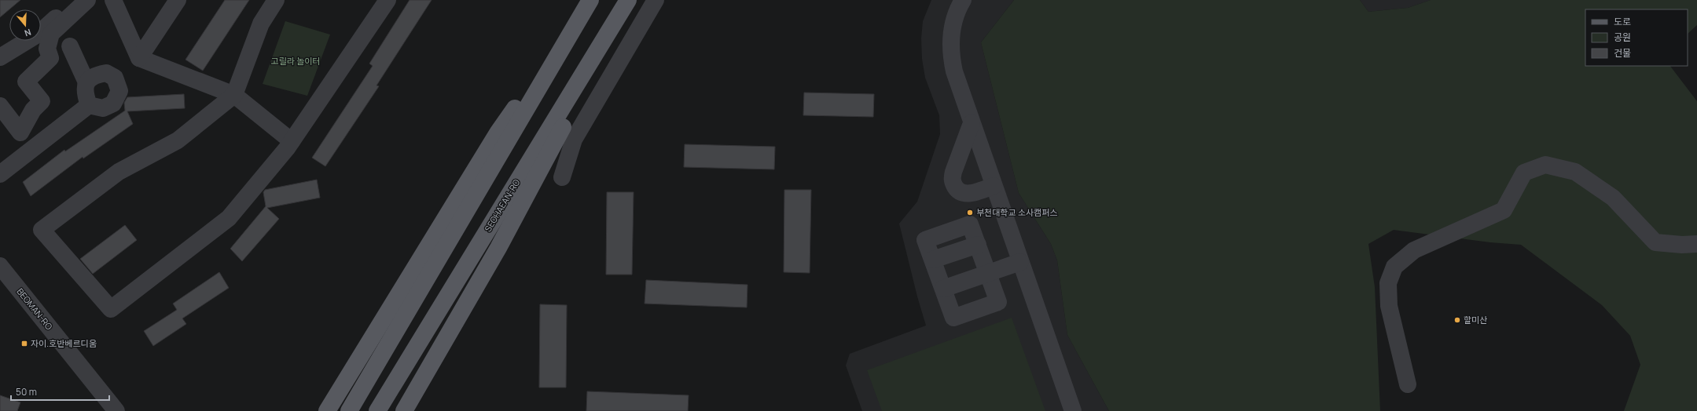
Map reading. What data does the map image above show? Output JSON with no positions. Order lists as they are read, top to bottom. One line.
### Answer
{"streets":{"main road":["SEOHAEAN-RO"],"street":["BEOMAN-RO"]},"parks":["고릴라 놀이터"],"places":{"other":["부천대학교 소사캠퍼스","할미산"],"transit":["자이.호반베르디움"]},"legend":["도로","공원","건물"],"scale_bar":"50 m","north":"bottom"}
